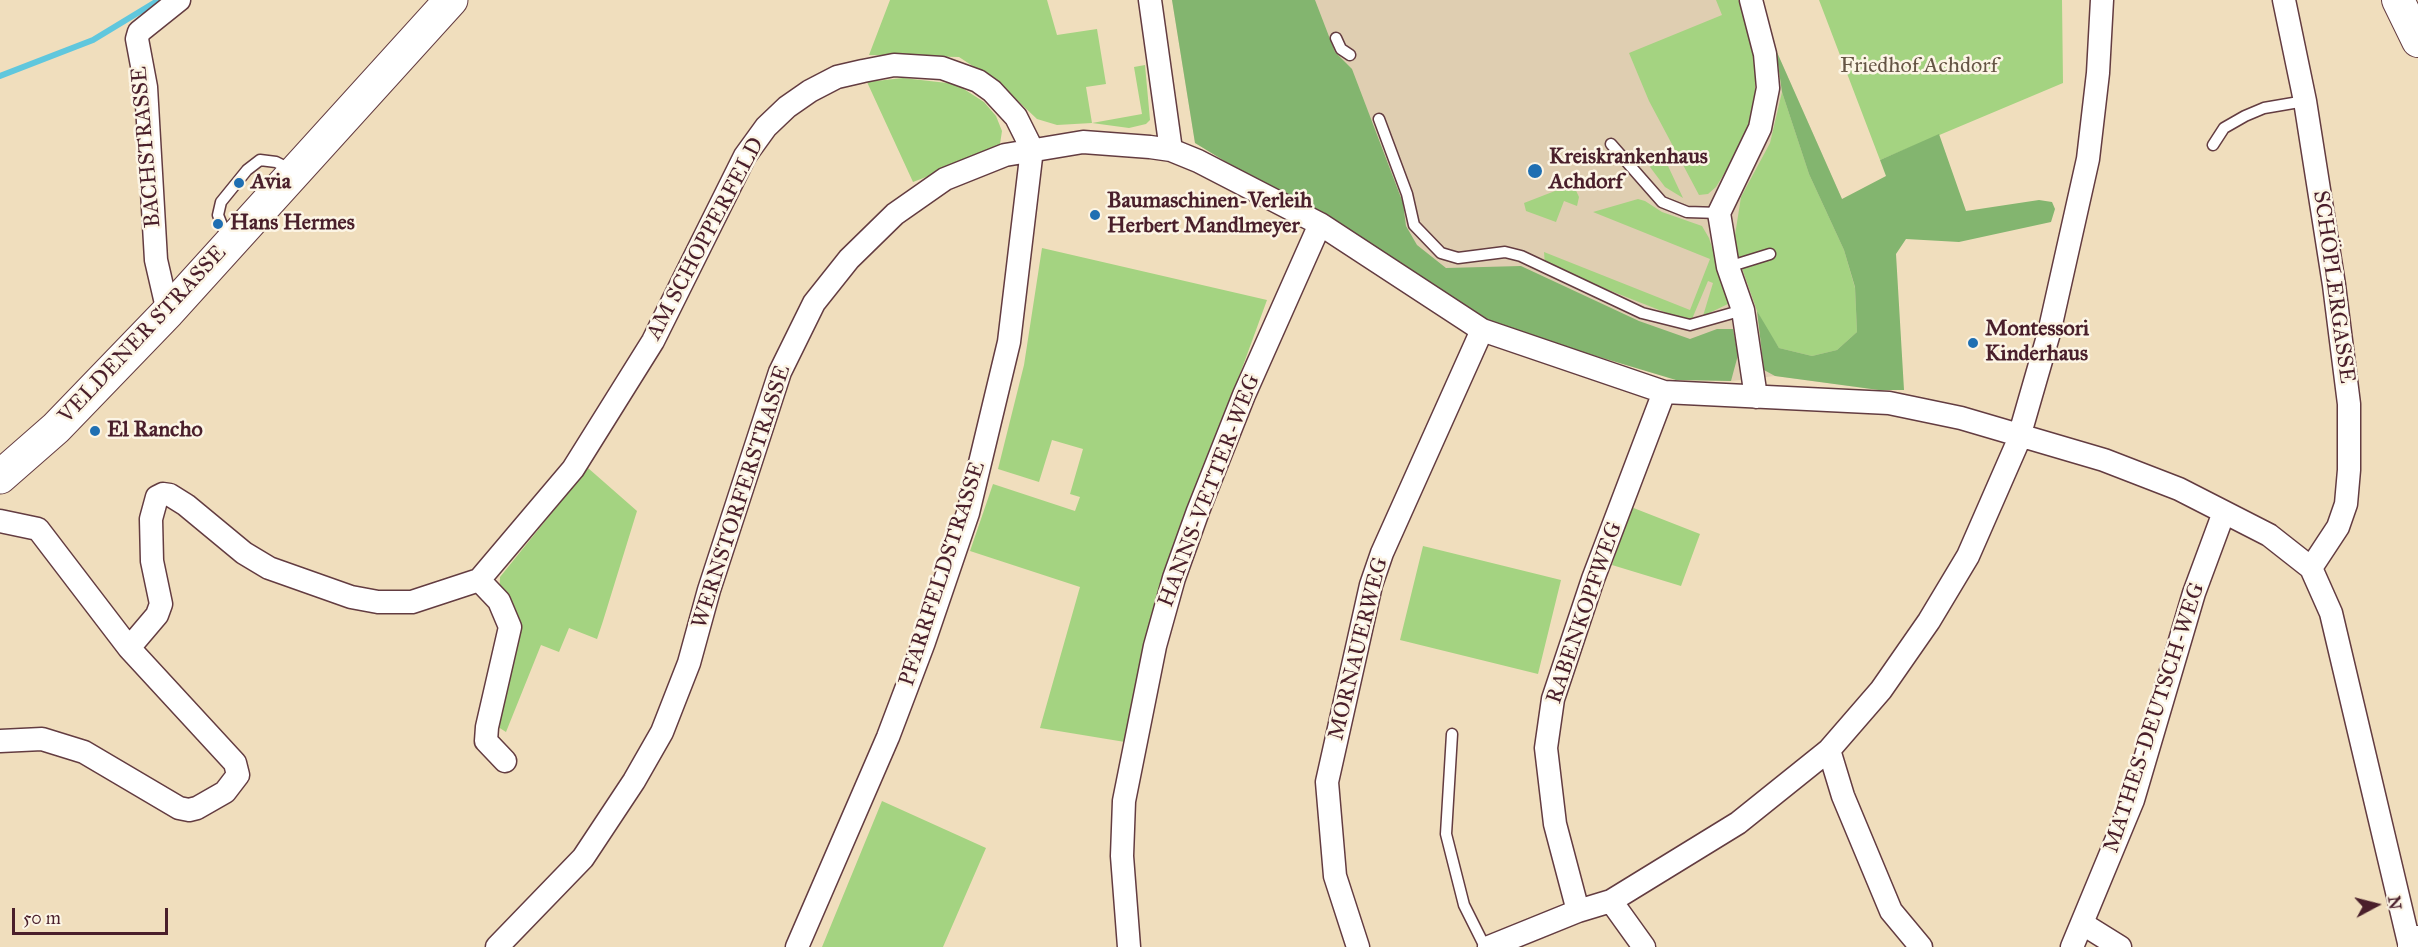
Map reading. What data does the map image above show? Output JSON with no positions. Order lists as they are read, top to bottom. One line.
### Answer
{"streets":{"main road":["VELDENER STRASSE"],"street":["BACHSTRASSE","AM SCHOPPERFELD","SCHÖPLERGASSE","HANNS-VETTER-WEG","WERNSTORFERSTRASSE","PFARRFELDSTRASSE","RABENKOPFWEG","MORNAUERWEG","MATHES-DEUTSCH-WEG"]},"crossings":[["BACHSTRASSE","VELDENER STRASSE"],["AM SCHOPPERFELD","WERNSTORFERSTRASSE"],["AM SCHOPPERFELD","PFARRFELDSTRASSE"],["SCHÖPLERGASSE","WERNSTORFERSTRASSE"],["HANNS-VETTER-WEG","WERNSTORFERSTRASSE"],["WERNSTORFERSTRASSE","PFARRFELDSTRASSE"],["WERNSTORFERSTRASSE","RABENKOPFWEG"],["WERNSTORFERSTRASSE","MORNAUERWEG"],["WERNSTORFERSTRASSE","MATHES-DEUTSCH-WEG"]],"parks":["Friedhof Achdorf"],"places":["Kreiskrankenhaus Achdorf","Avia","Baumaschinen-Verleih Herbert Mandlmeyer","Hans Hermes","Montessori Kinderhaus","El Rancho"],"scale_bar":"50 m","north":"right"}
